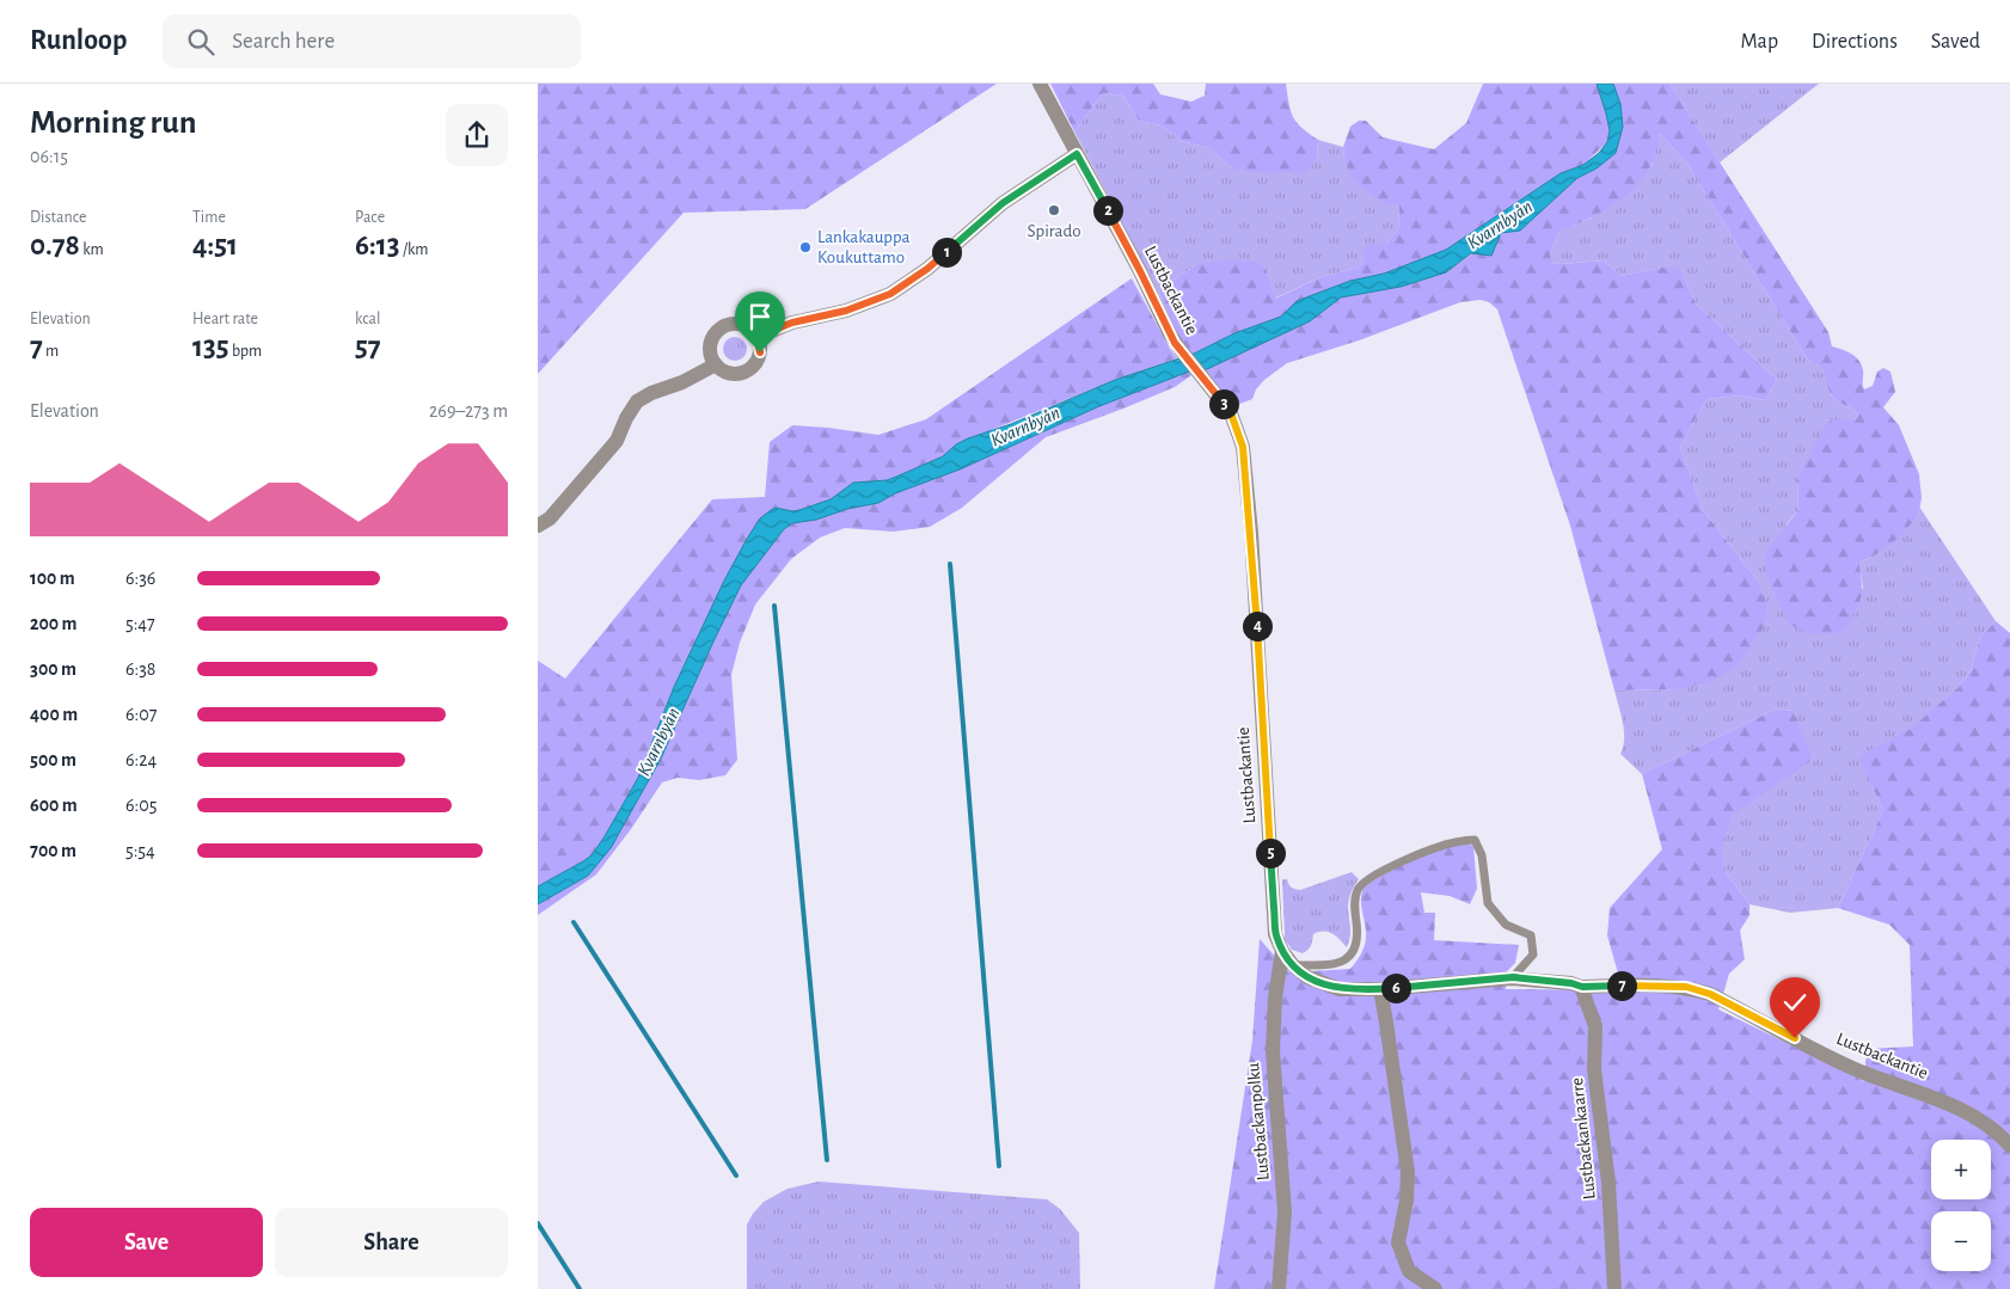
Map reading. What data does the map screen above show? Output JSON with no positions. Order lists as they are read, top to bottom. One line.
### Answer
{"streets":{"street":["Lustbackantie","Lustbackanpolku","Lustbackankaarre"]},"crossings":[["Lustbackantie","Lustbackanpolku"],["Lustbackantie","Lustbackankaarre"]],"water":["Kvarnbyån"],"places":["Spirado","Lankakauppa Koukuttamo"],"page":{"header":"Runloop","search":"Search here","nav":["Map","Directions","Saved"],"heading":["Morning run","06:15"],"stats":[["Distance","0.78 km"],["Time","4:51"],["Pace","6:13 /km"],["Elevation","7 m"],["Heart rate","135 bpm"],["kcal","57"]],"pins":["2","1","3","4","5","7","6"],"chart":["Elevation","269–273 m"],"list":[{"name":"100 m","note":"6:36"},{"name":"200 m","note":"5:47"},{"name":"300 m","note":"6:38"},{"name":"400 m","note":"6:07"},{"name":"500 m","note":"6:24"},{"name":"600 m","note":"6:05"},{"name":"700 m","note":"5:54"}],"map_buttons":["+","−"],"buttons":["Save","Share"]}}
